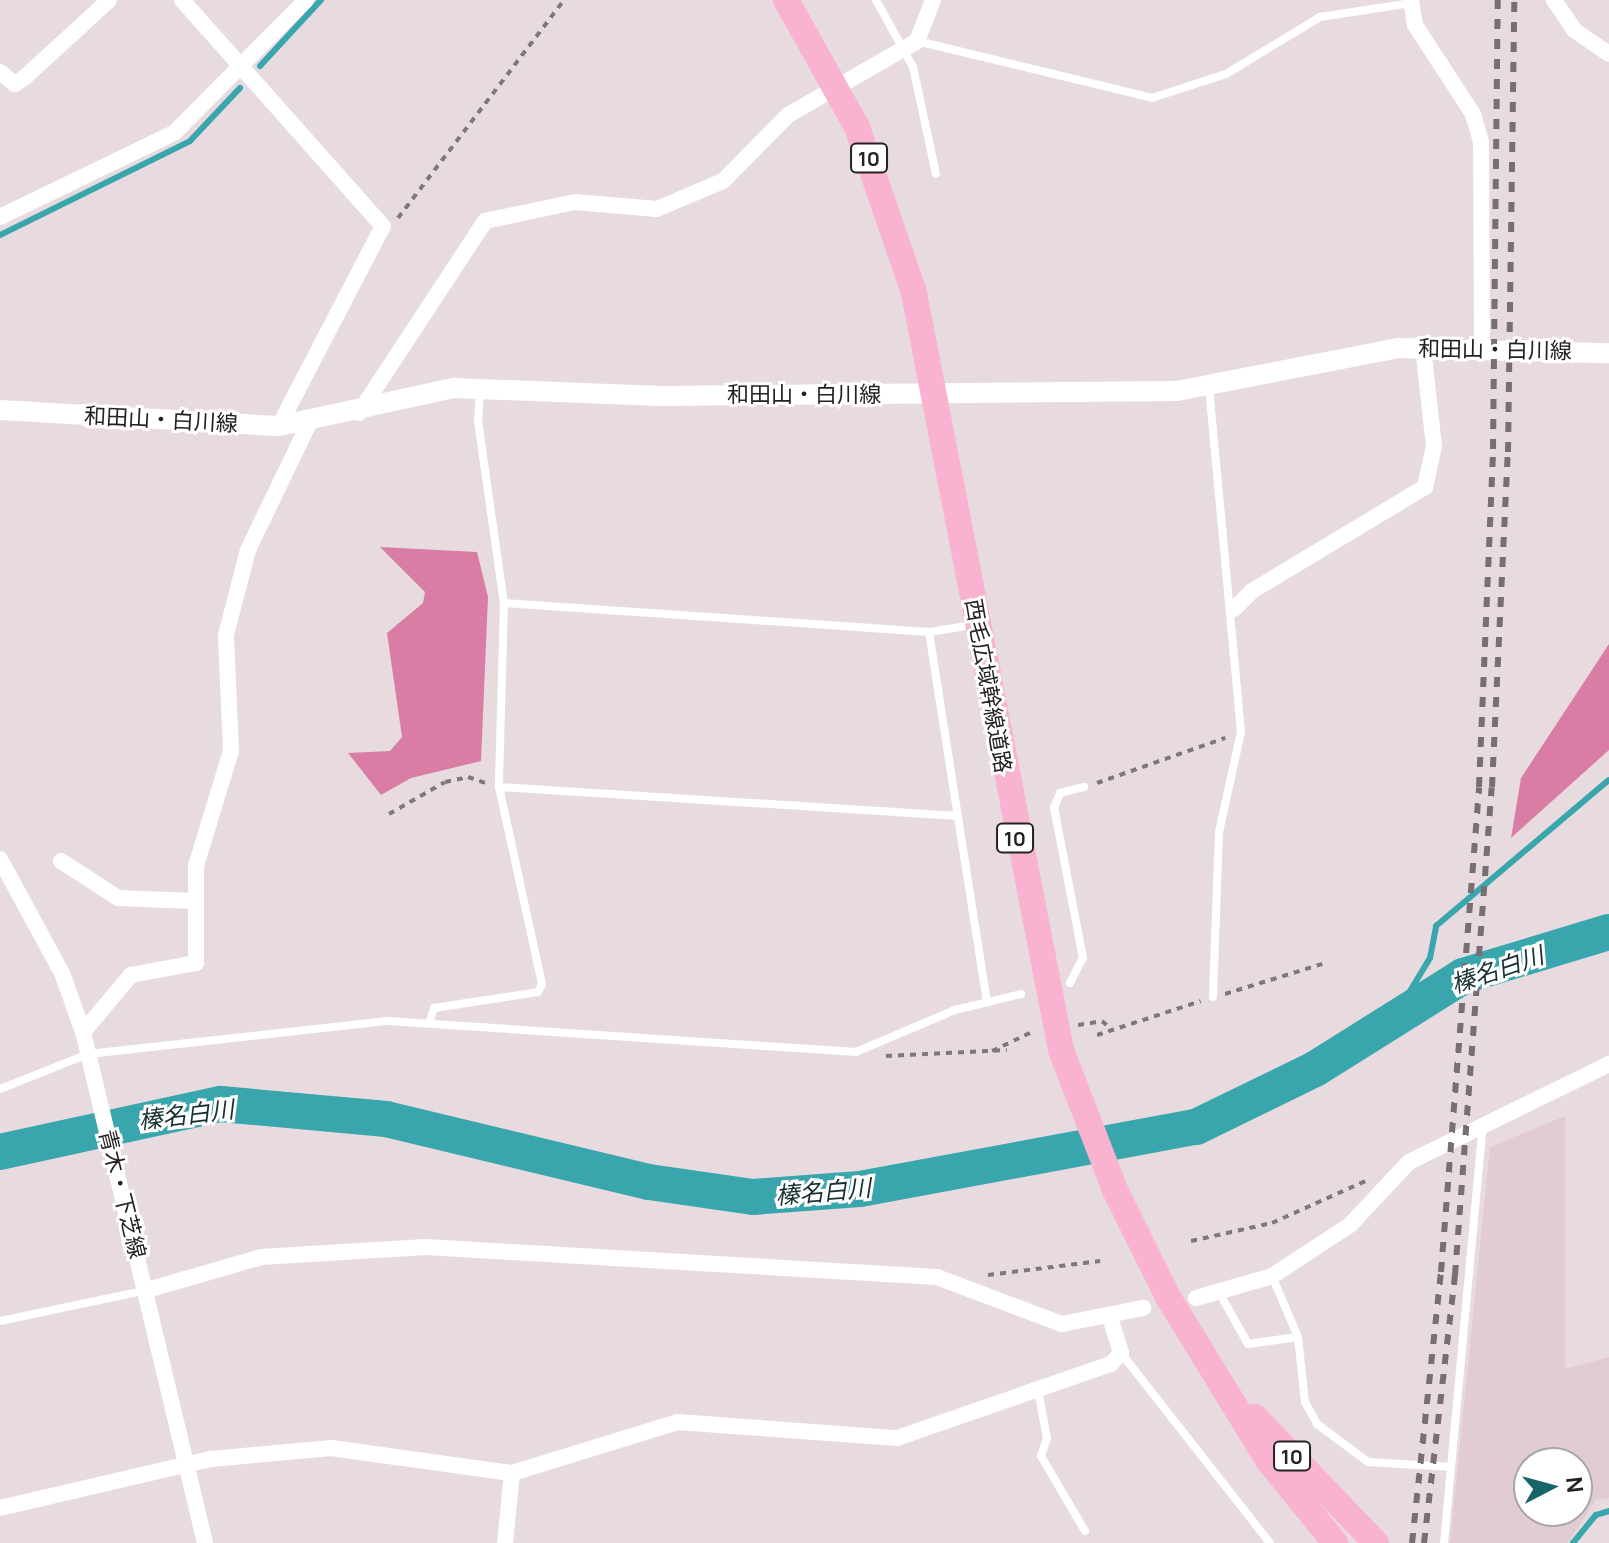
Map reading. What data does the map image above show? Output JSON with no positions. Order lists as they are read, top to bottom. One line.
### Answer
{"streets":{"main road":["10","西毛広域幹線道路"],"street":["和田山・白川線","青木・下芝線"]},"crossings":[["和田山・白川線","西毛広域幹線道路"]],"water":["榛名白川"],"north":"right"}
